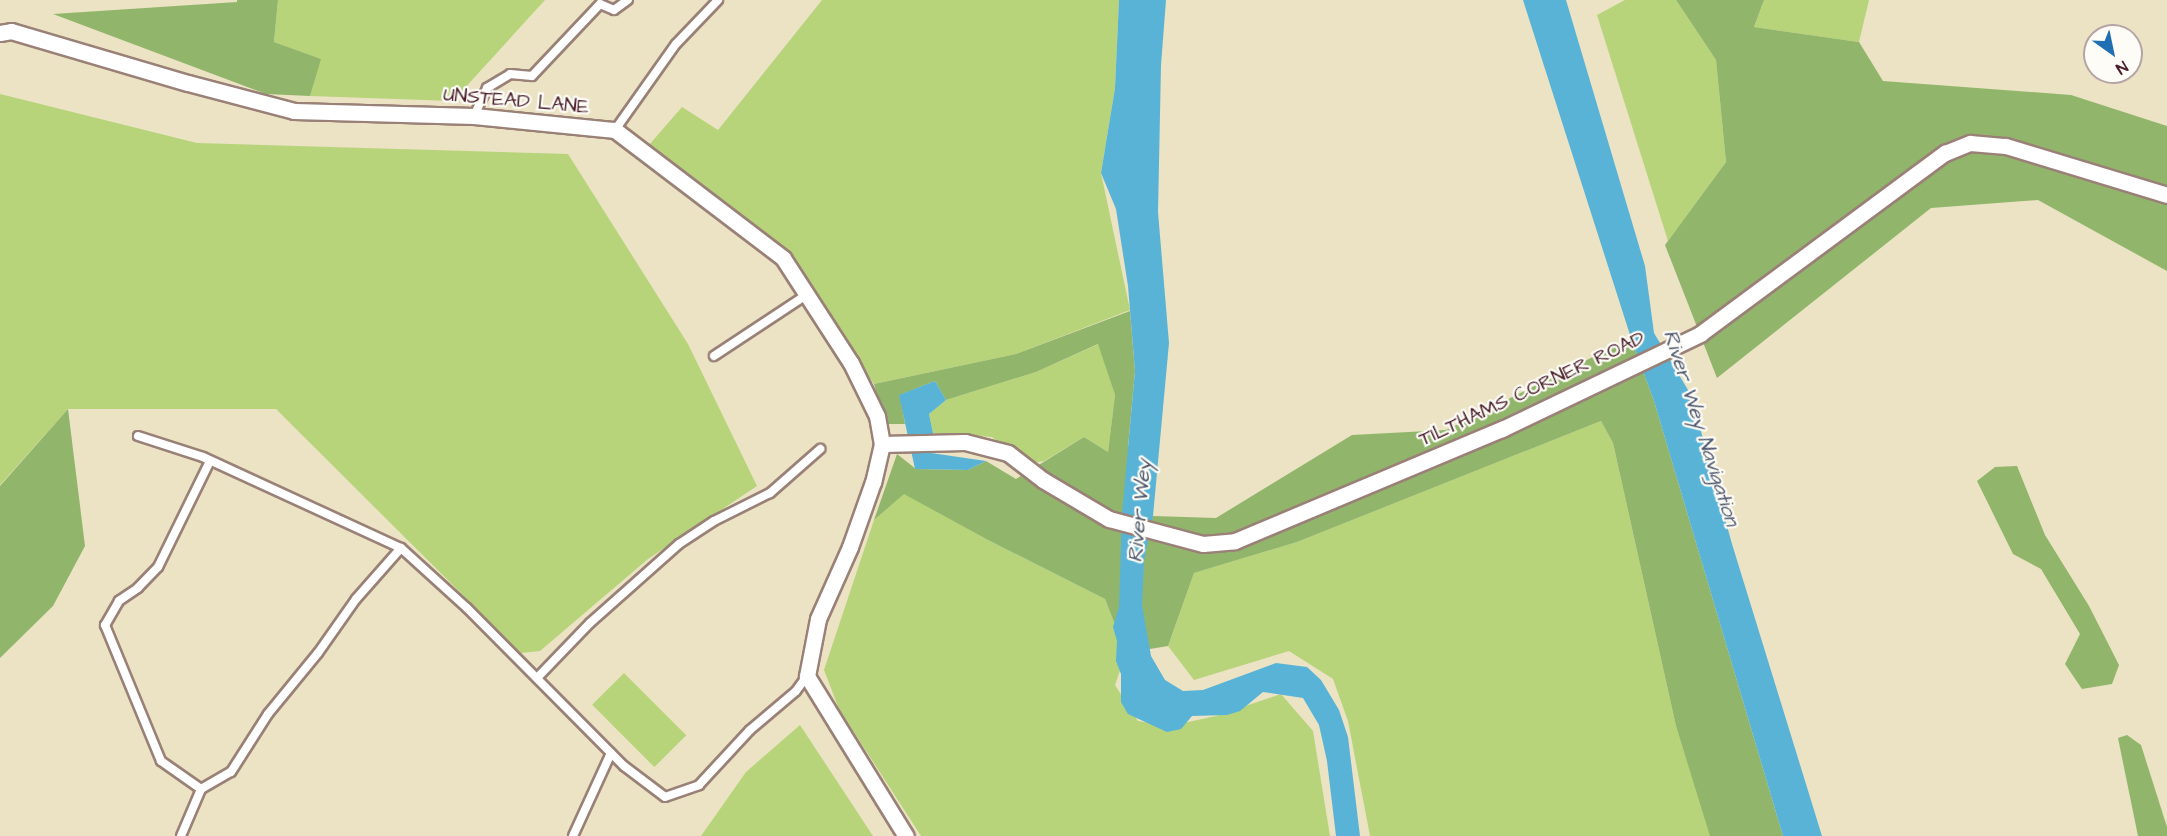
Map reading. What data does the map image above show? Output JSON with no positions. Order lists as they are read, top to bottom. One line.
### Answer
{"streets":{"street":["UNSTEAD LANE","TILTHAMS CORNER ROAD"]},"water":["River Wey Navigation","River Wey"],"north":"bottom right"}
